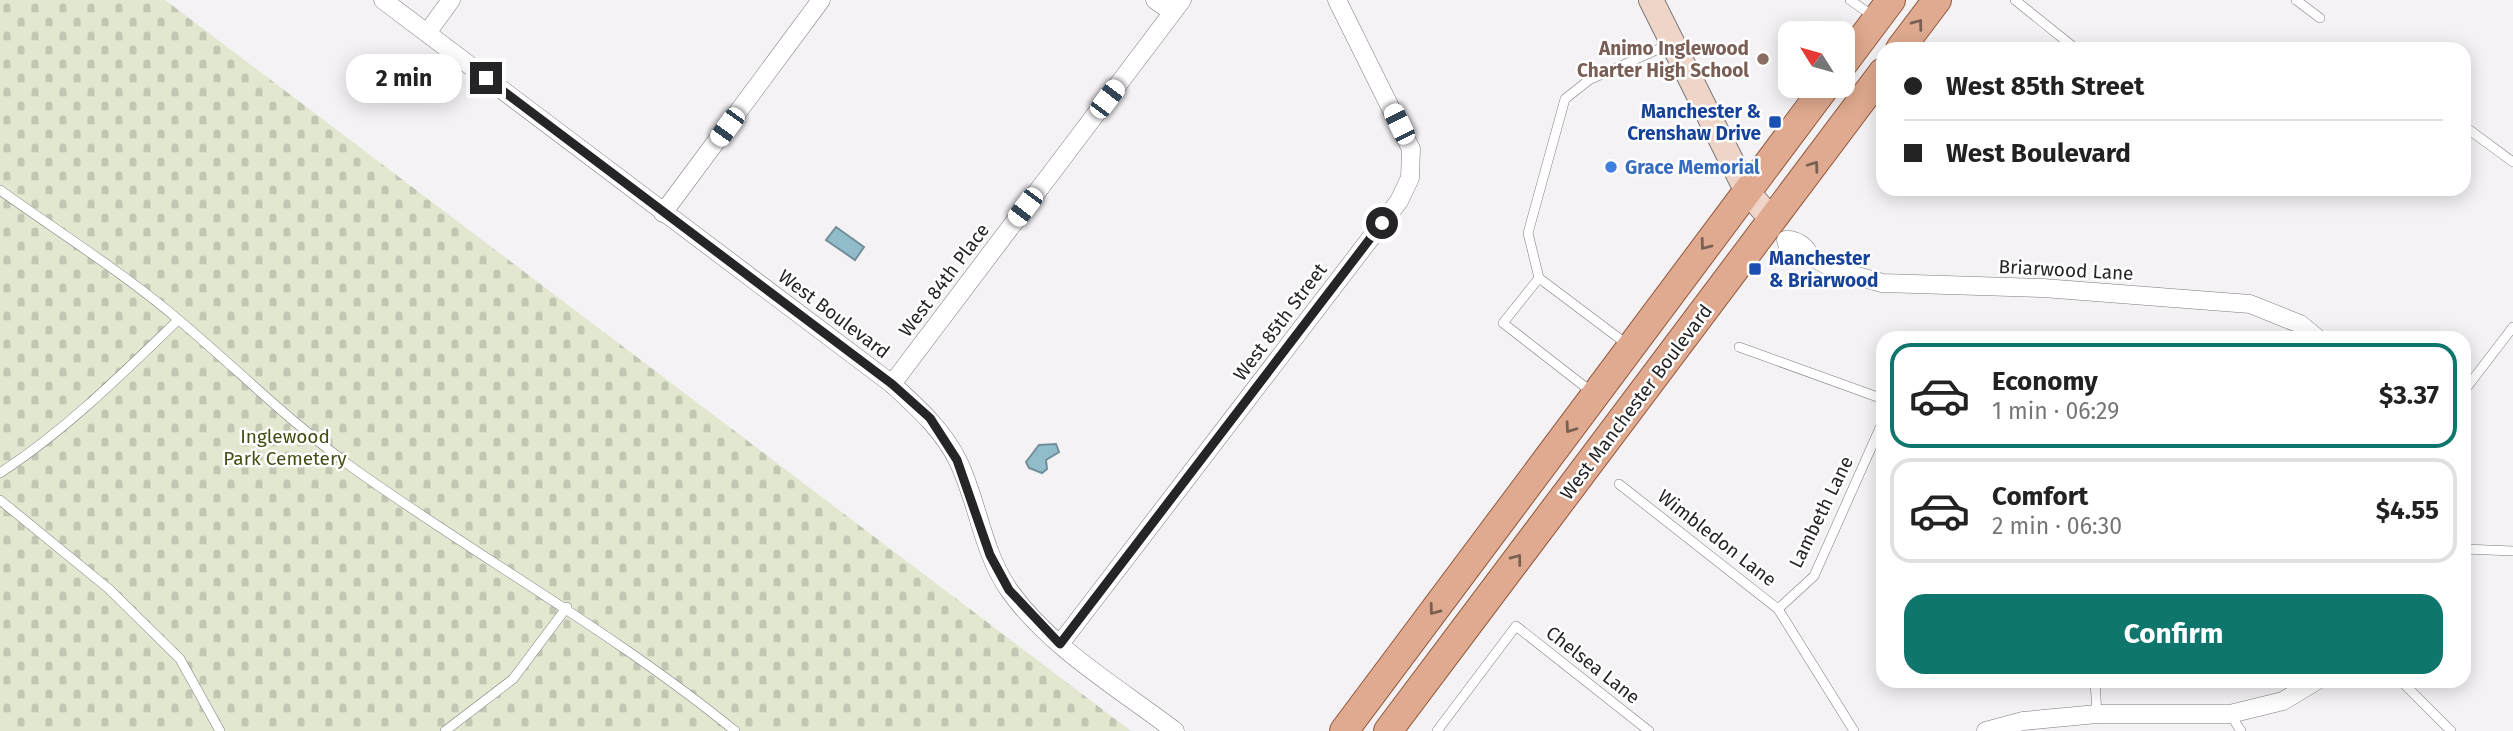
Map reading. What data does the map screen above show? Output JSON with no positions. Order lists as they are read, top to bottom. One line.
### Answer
{"streets":{"main road":["West Manchester Boulevard"],"street":["Briarwood Lane","West 84th Place","West Boulevard","West 85th Street"],"lane":["Lambeth Lane","Wimbledon Lane","Chelsea Lane"]},"crossings":[["Briarwood Lane","West Manchester Boulevard"],["West 84th Place","West Boulevard"],["West Boulevard","West 85th Street"],["Lambeth Lane","Wimbledon Lane"]],"parks":["Inglewood Park Cemetery"],"places":{"other":["Animo Inglewood Charter High School","Grace Memorial"],"transit":["Manchester & Crenshaw Drive","Manchester & Briarwood"]},"north":"top left","page":{"banner":["West 85th Street","West Boulevard"],"bubble":"2 min","list":[{"name":"Economy","note":"1 min · 06:29","value":"$3.37"},{"name":"Comfort","note":"2 min · 06:30","value":"$4.55"}],"buttons":"Confirm"}}
